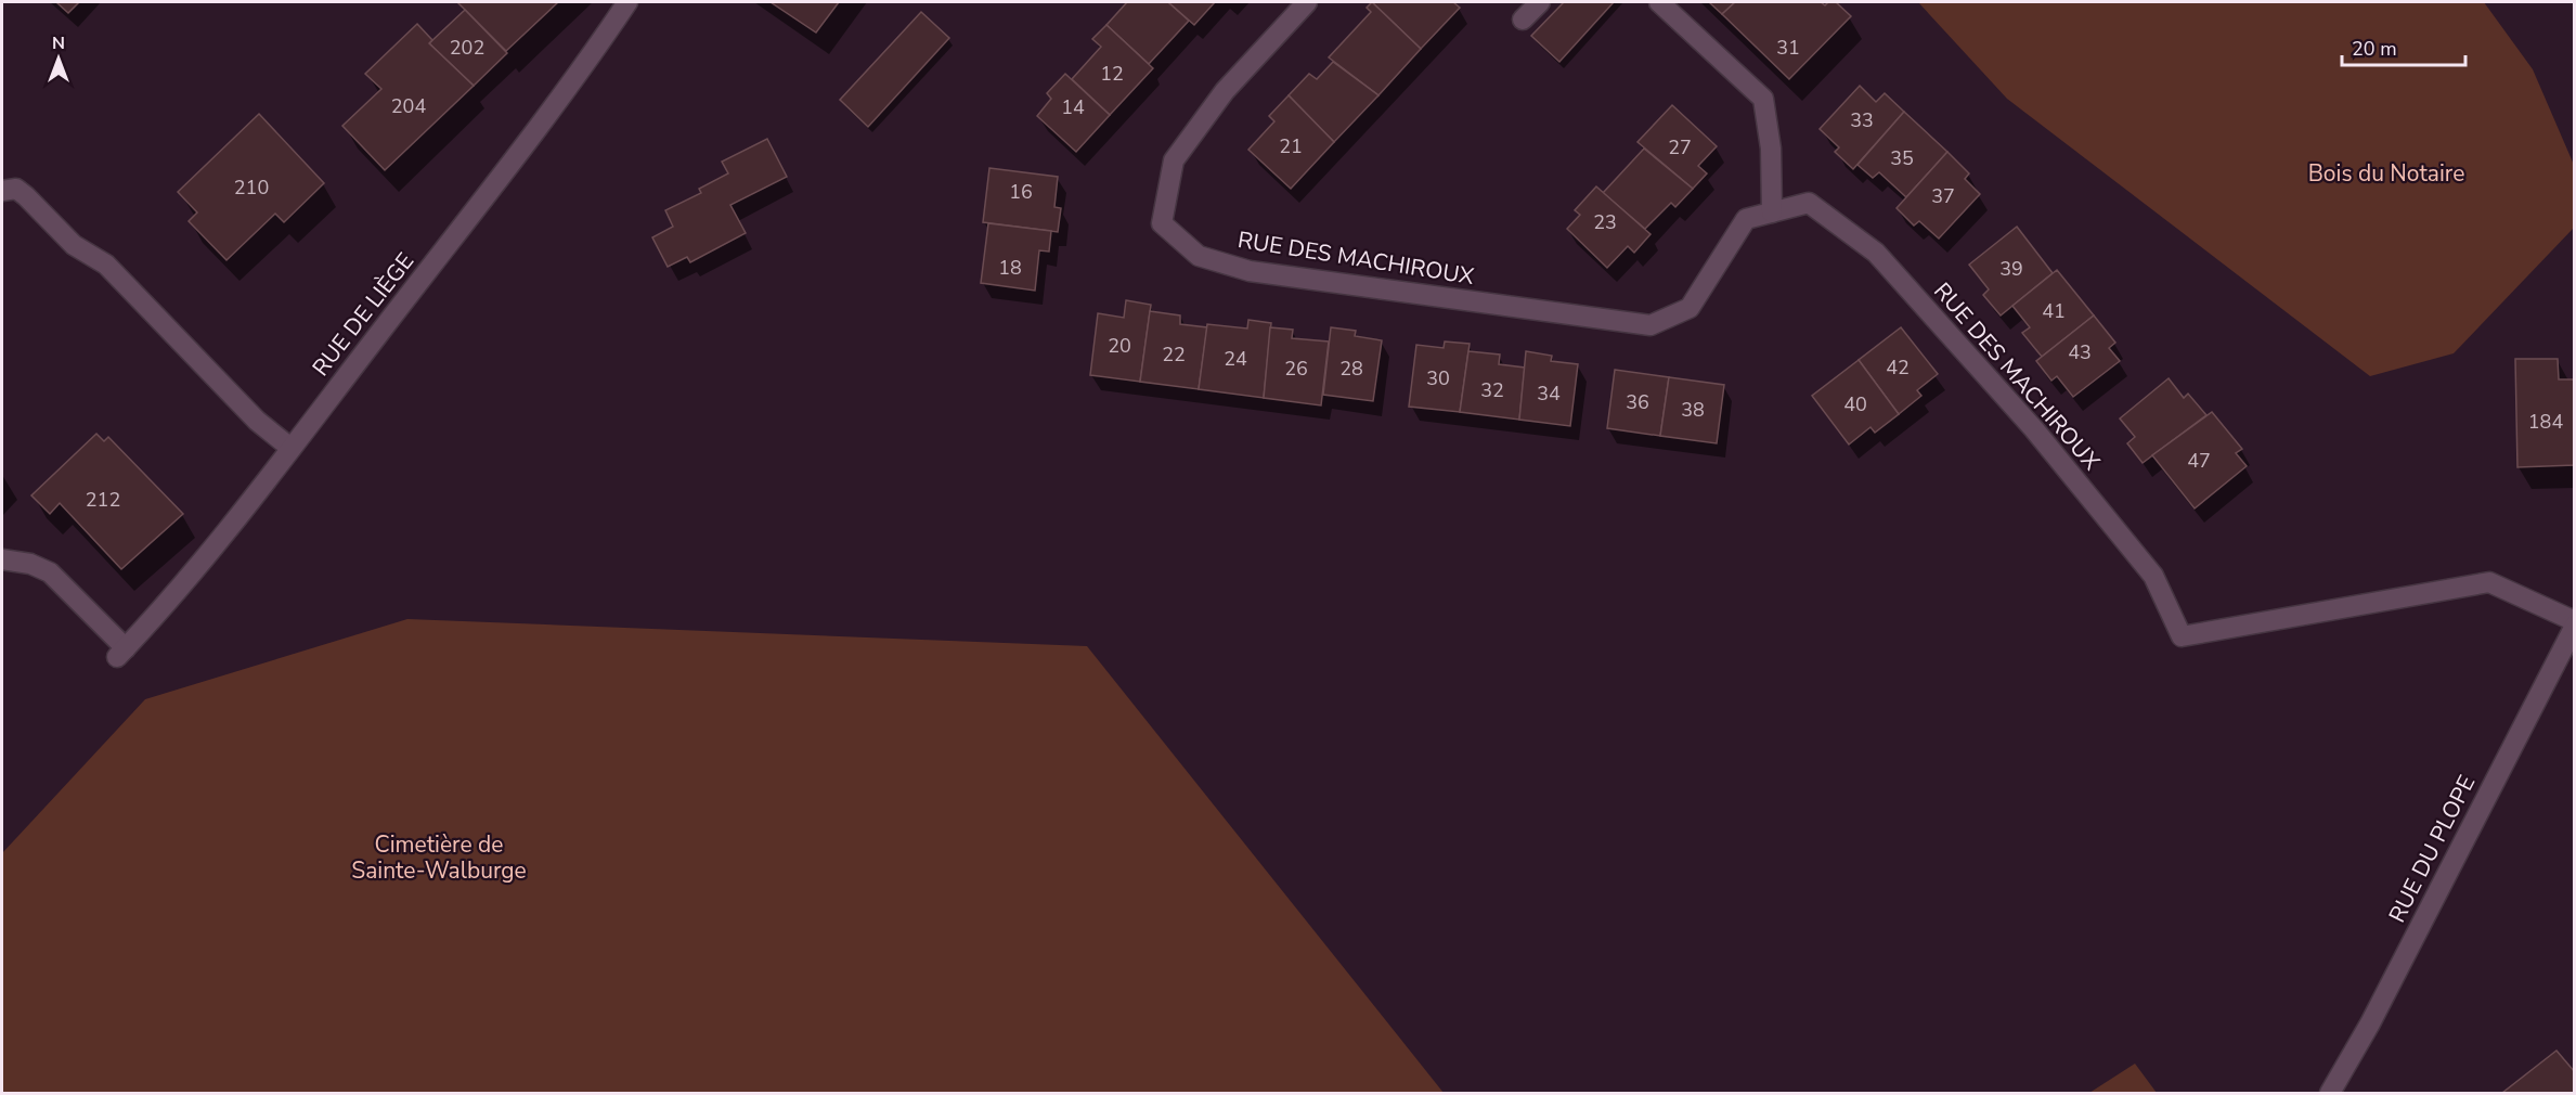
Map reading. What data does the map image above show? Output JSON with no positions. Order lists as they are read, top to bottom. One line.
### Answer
{"streets":{"street":["RUE DES MACHIROUX","RUE DE LIÈGE","RUE DU PLOPE"]},"crossings":[["RUE DES MACHIROUX","RUE DU PLOPE"]],"parks":["Bois du Notaire","Cimetière de Sainte-Walburge"],"house_numbers":["202","31","12","204","14","33","21","27","35","210","16","37","23","18","39","41","20","43","22","24","42","26","28","30","32","34","36","40","38","184","47","212"],"scale_bar":"20 m","north":"top"}
